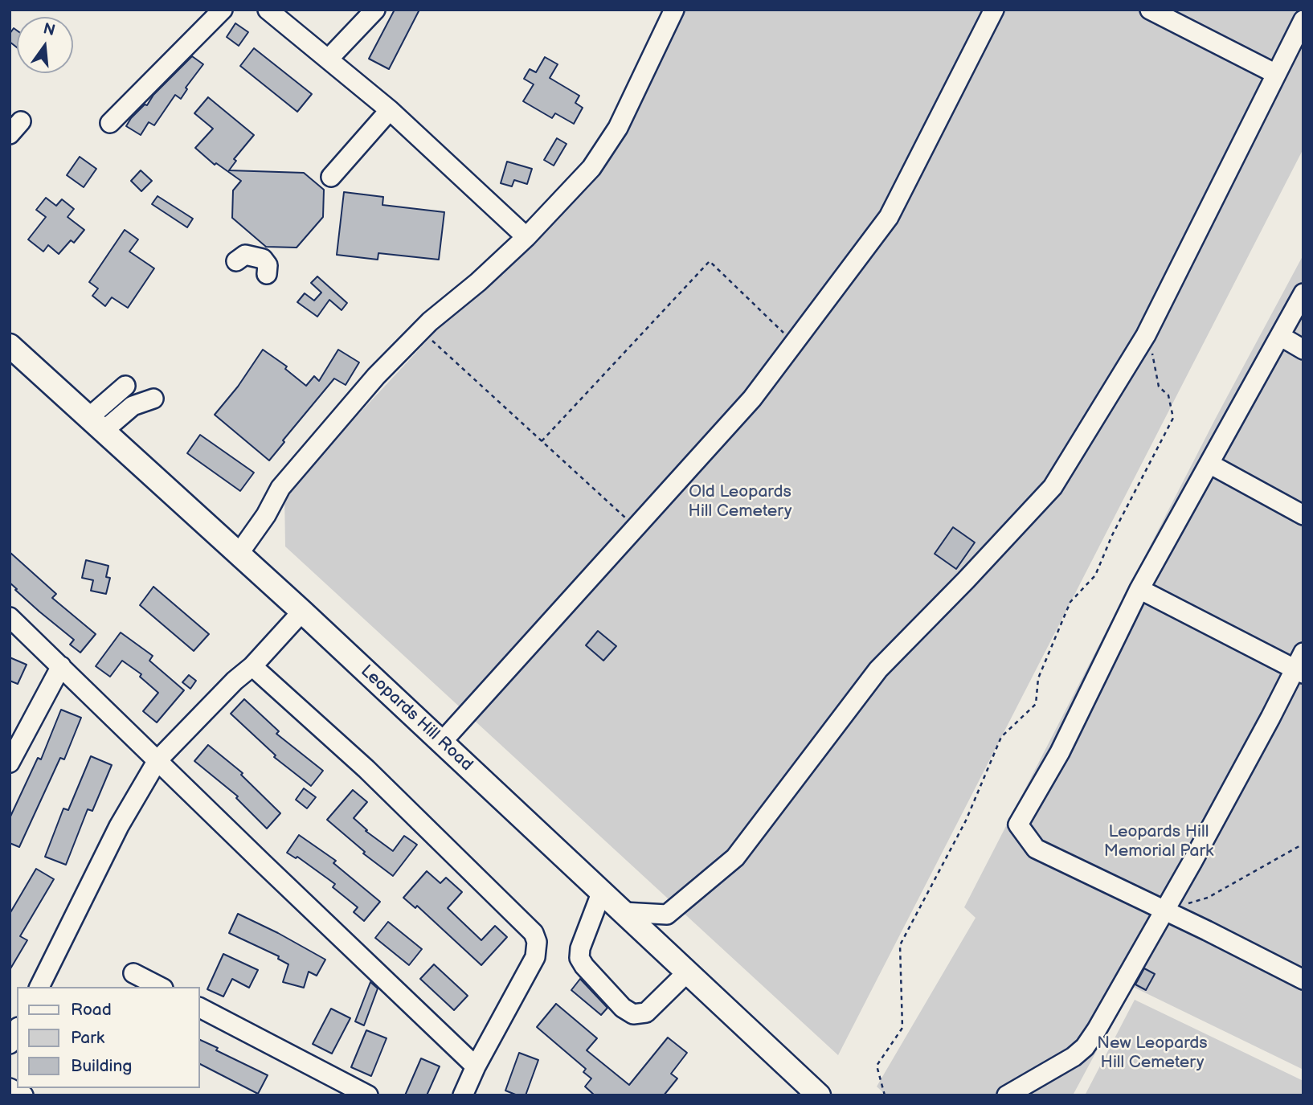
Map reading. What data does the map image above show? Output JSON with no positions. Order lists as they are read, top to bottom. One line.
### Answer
{"streets":{"main road":["Leopards Hill Road"]},"parks":["Old Leopards Hill Cemetery","Leopards Hill Memorial Park","New Leopards Hill Cemetery"],"legend":["Road","Park","Building"],"north":"top"}
